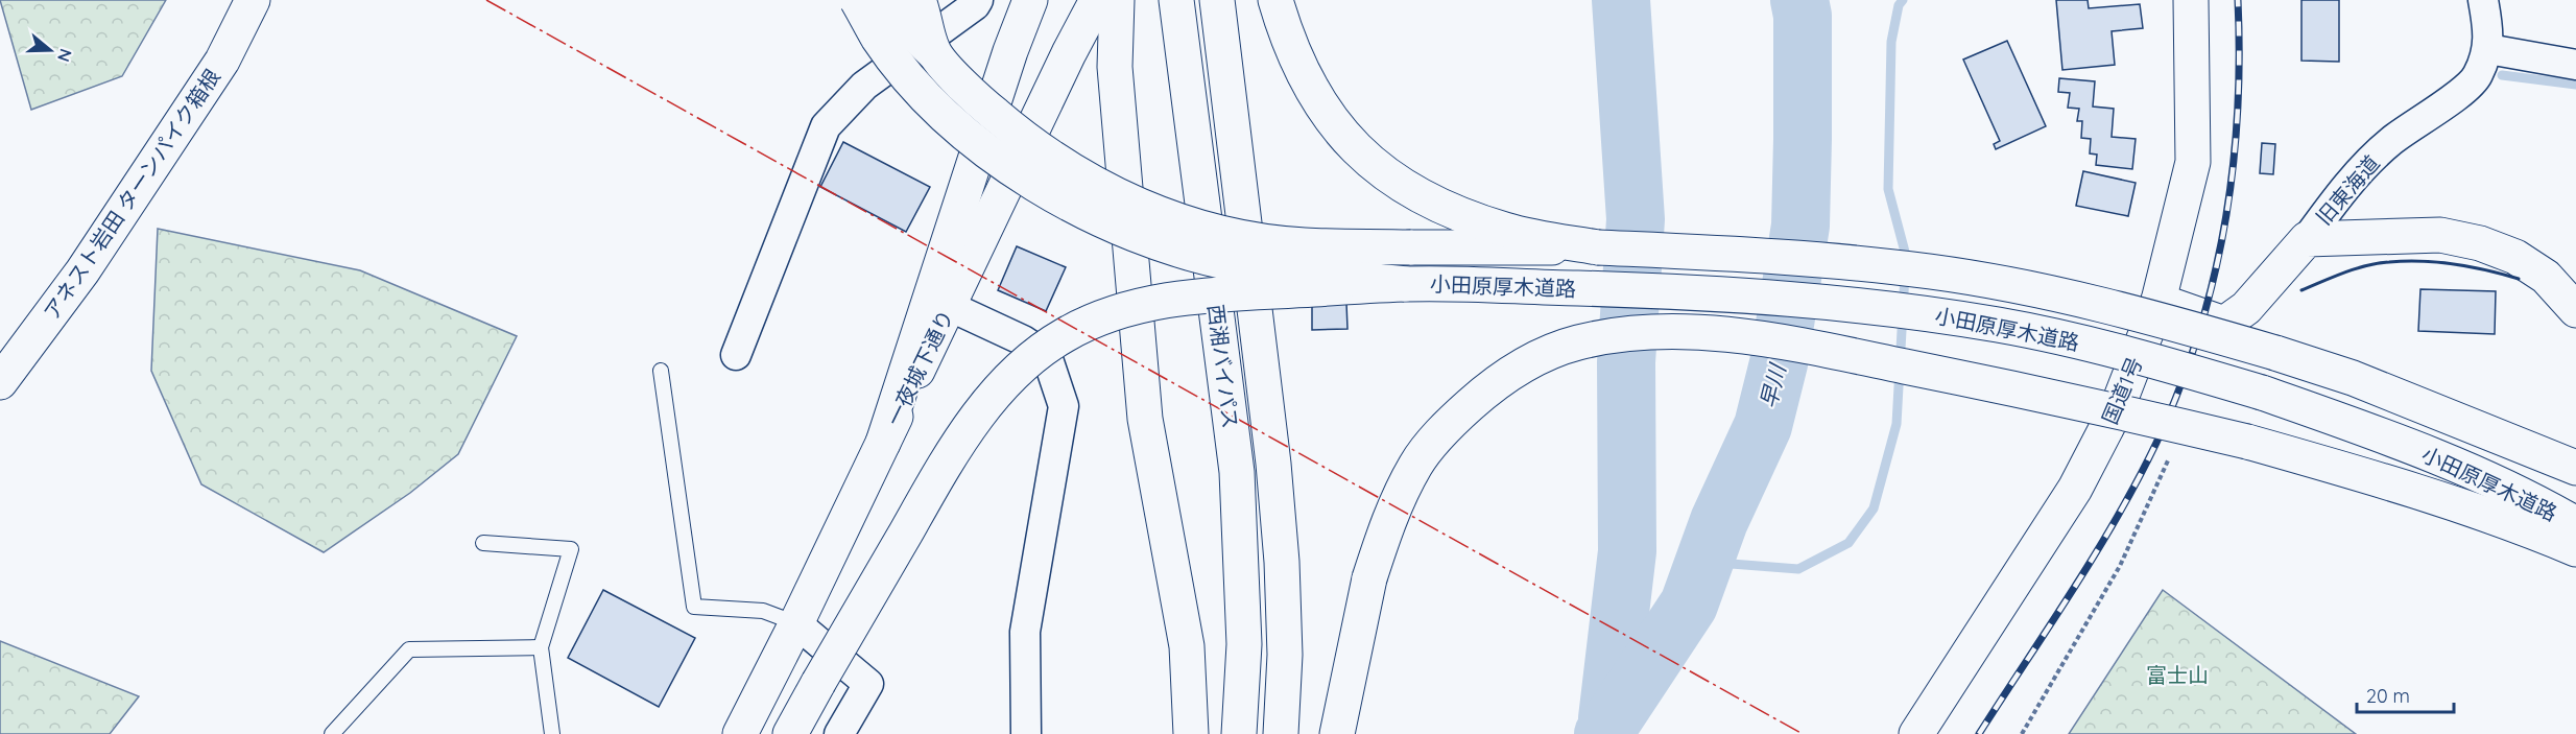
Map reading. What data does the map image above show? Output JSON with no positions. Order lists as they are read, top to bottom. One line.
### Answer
{"streets":{"main road":["旧東海道","アネスト岩田 ターンパイク箱根","小田原厚木道路","西湘バイパス","一夜城下通り","国道1号"]},"crossings":[["旧東海道","国道1号"]],"water":["早川"],"parks":["富士山"],"scale_bar":"20 m","north":"right"}
